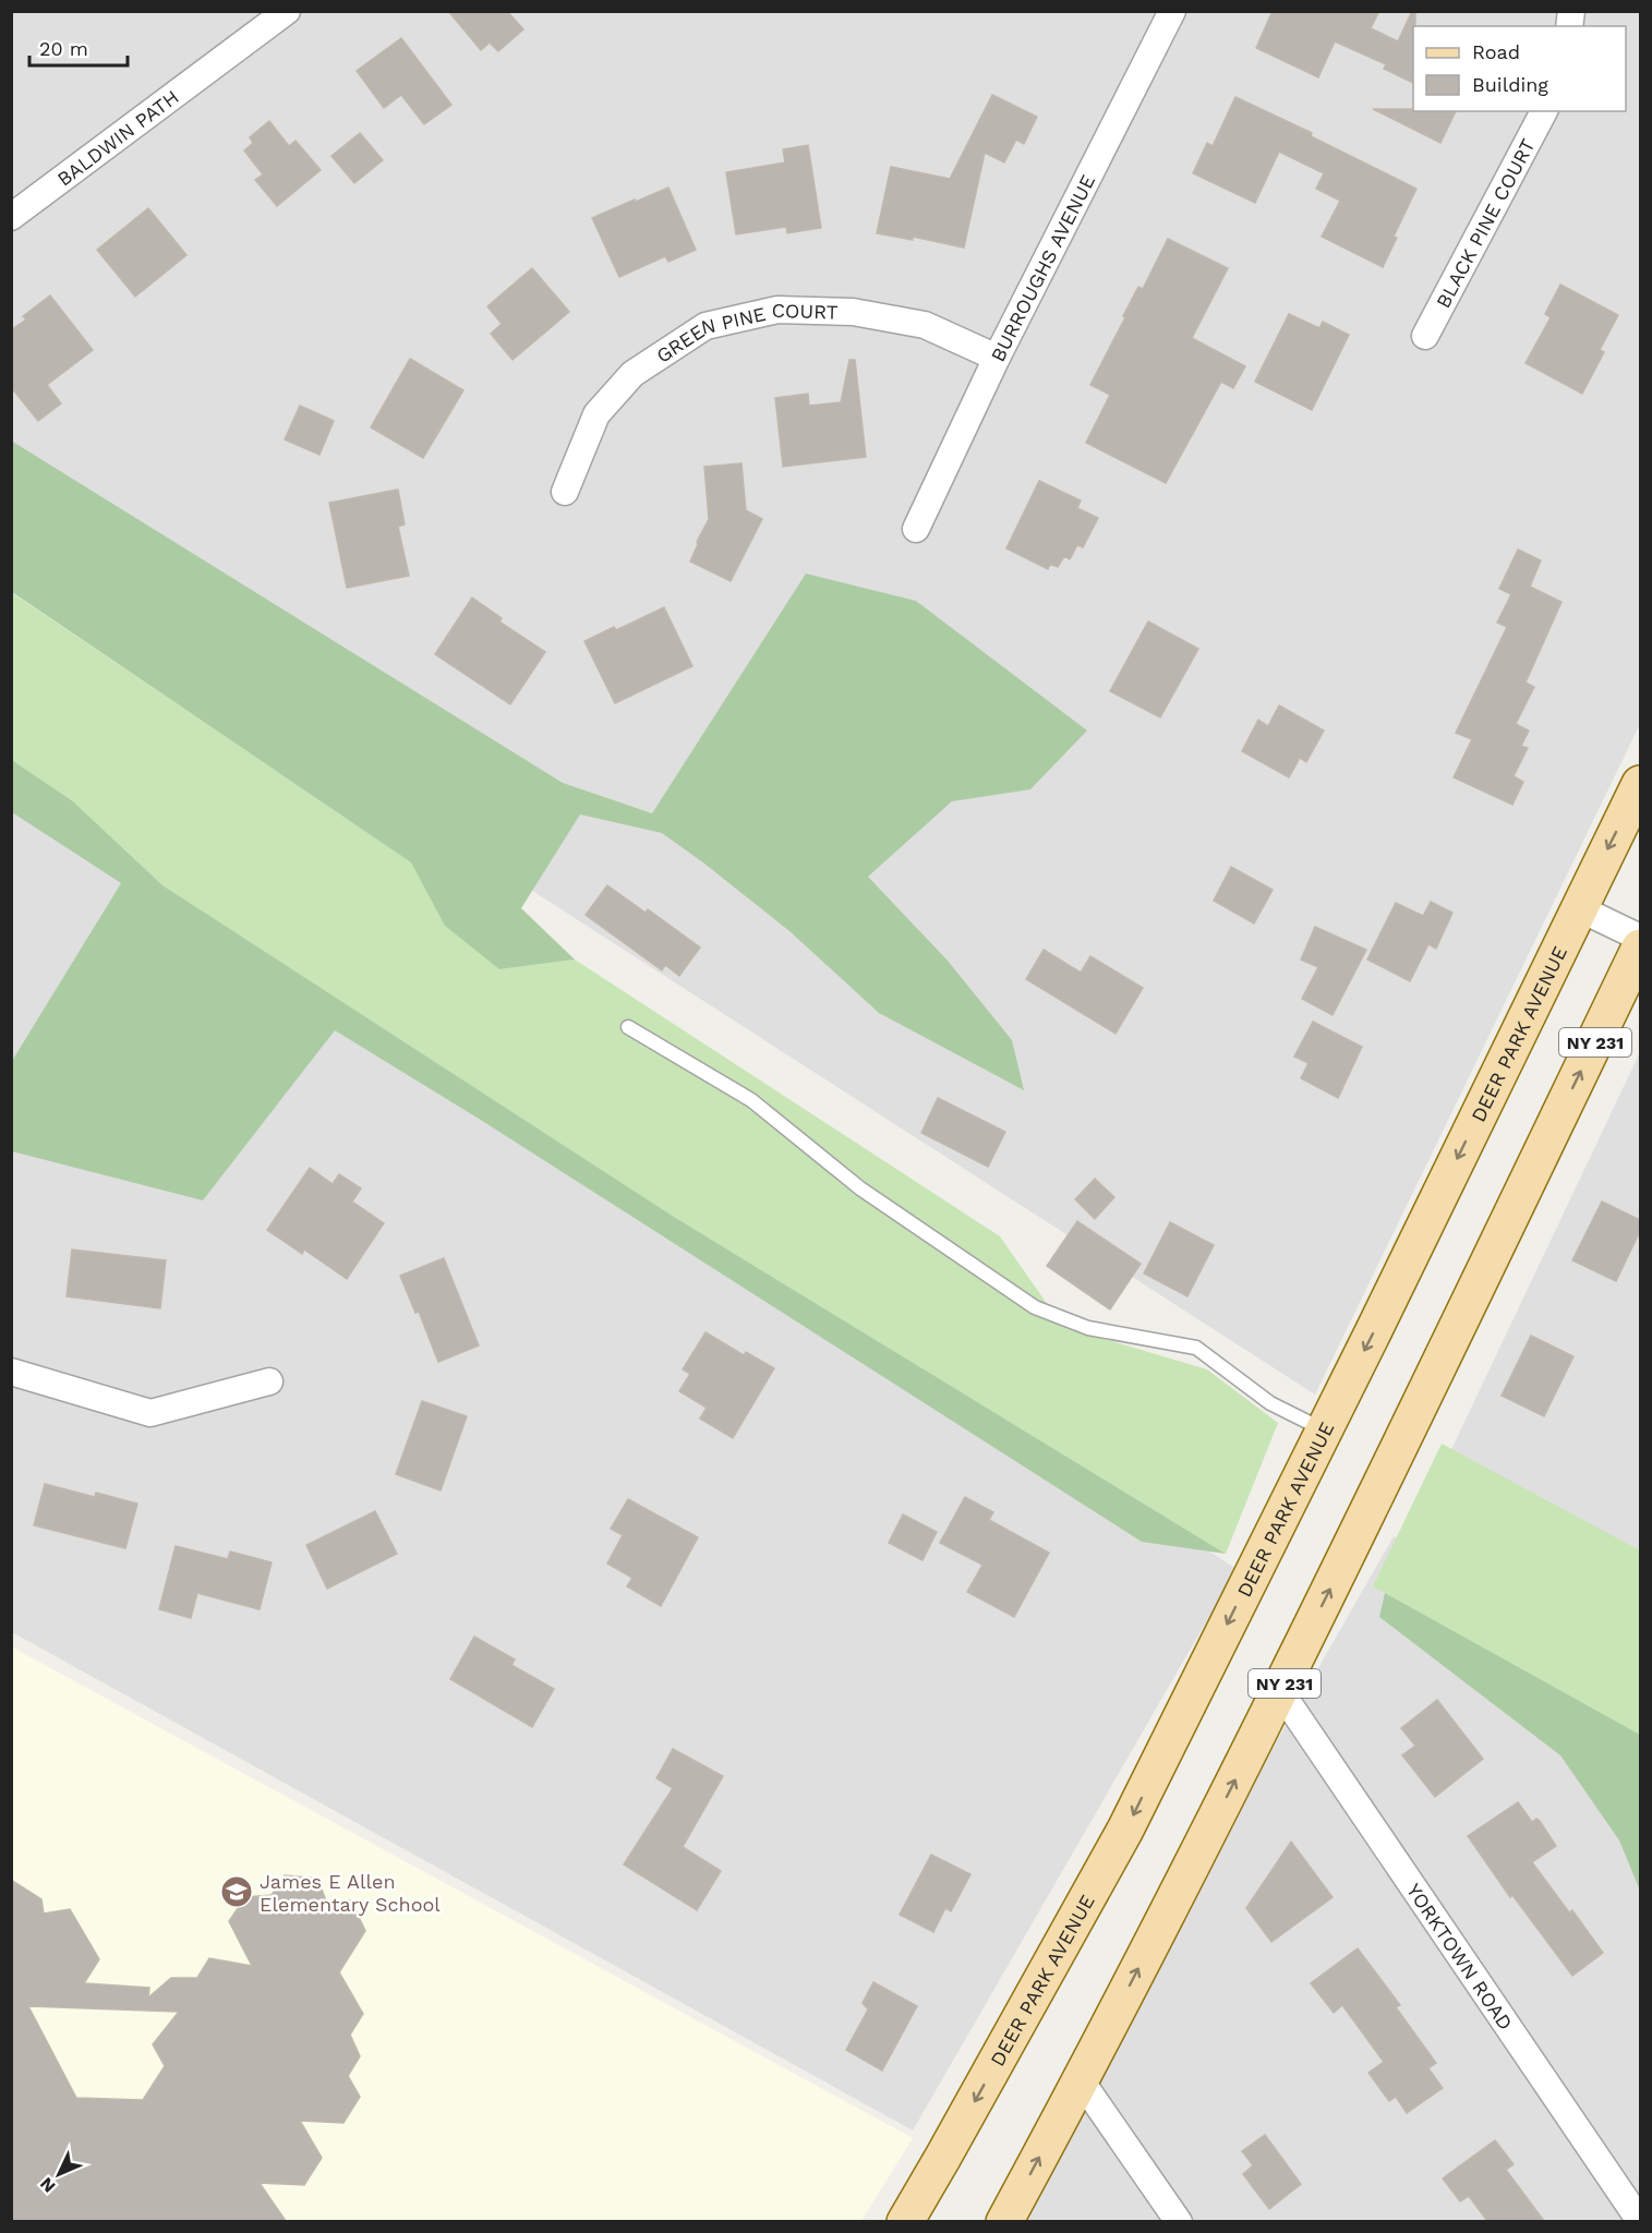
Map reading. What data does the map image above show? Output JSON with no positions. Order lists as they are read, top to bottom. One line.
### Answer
{"streets":{"main road":["DEER PARK AVENUE","NY 231"],"street":["BALDWIN PATH","BLACK PINE COURT","BURROUGHS AVENUE","GREEN PINE COURT","YORKTOWN ROAD"]},"crossings":[["BURROUGHS AVENUE","GREEN PINE COURT"],["NY 231","YORKTOWN ROAD"]],"places":{"school or university":["James E Allen Elementary School"]},"legend":["Road","Building"],"scale_bar":"20 m","north":"bottom left"}
